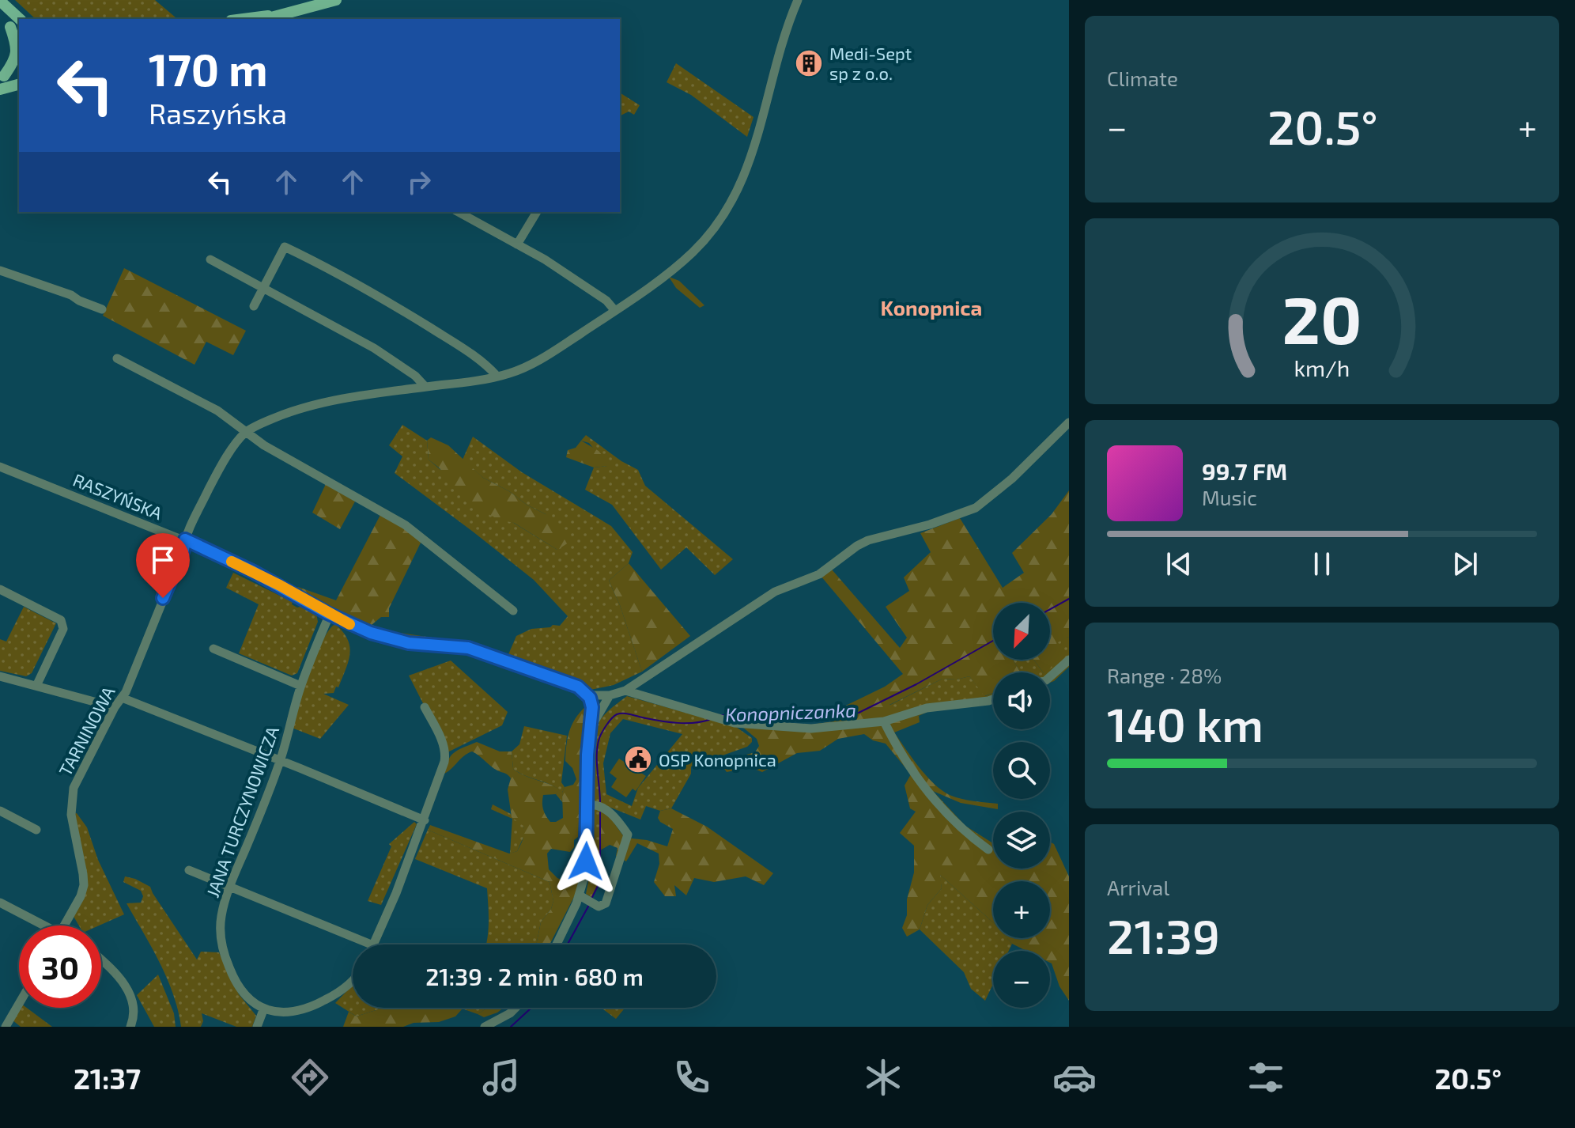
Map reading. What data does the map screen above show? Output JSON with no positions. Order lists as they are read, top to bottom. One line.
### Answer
{"streets":{"street":["RASZYŃSKA","TARNINOWA","JANA TURCZYNOWICZA"]},"crossings":[["RASZYŃSKA","TARNINOWA"],["RASZYŃSKA","JANA TURCZYNOWICZA"]],"districts":["Konopnica"],"water":["Konopniczanka"],"places":{"building":["Medi-Sept sp z o.o."],"public building":["OSP Konopnica"]},"north":"bottom left","page":{"tile":["Climate",["Range · 28%","140 km"],["Arrival","21:39"]],"turn":["170 m","Raszyńska"],"heat":["−","20.5°","+"],"song":["99.7 FM","Music"],"map_buttons":["+","−"],"limit":"30","trip":"21:39 · 2 min · 680 m","tabs":["21:37","20.5°"],"gauge":["20","km/h"]}}
